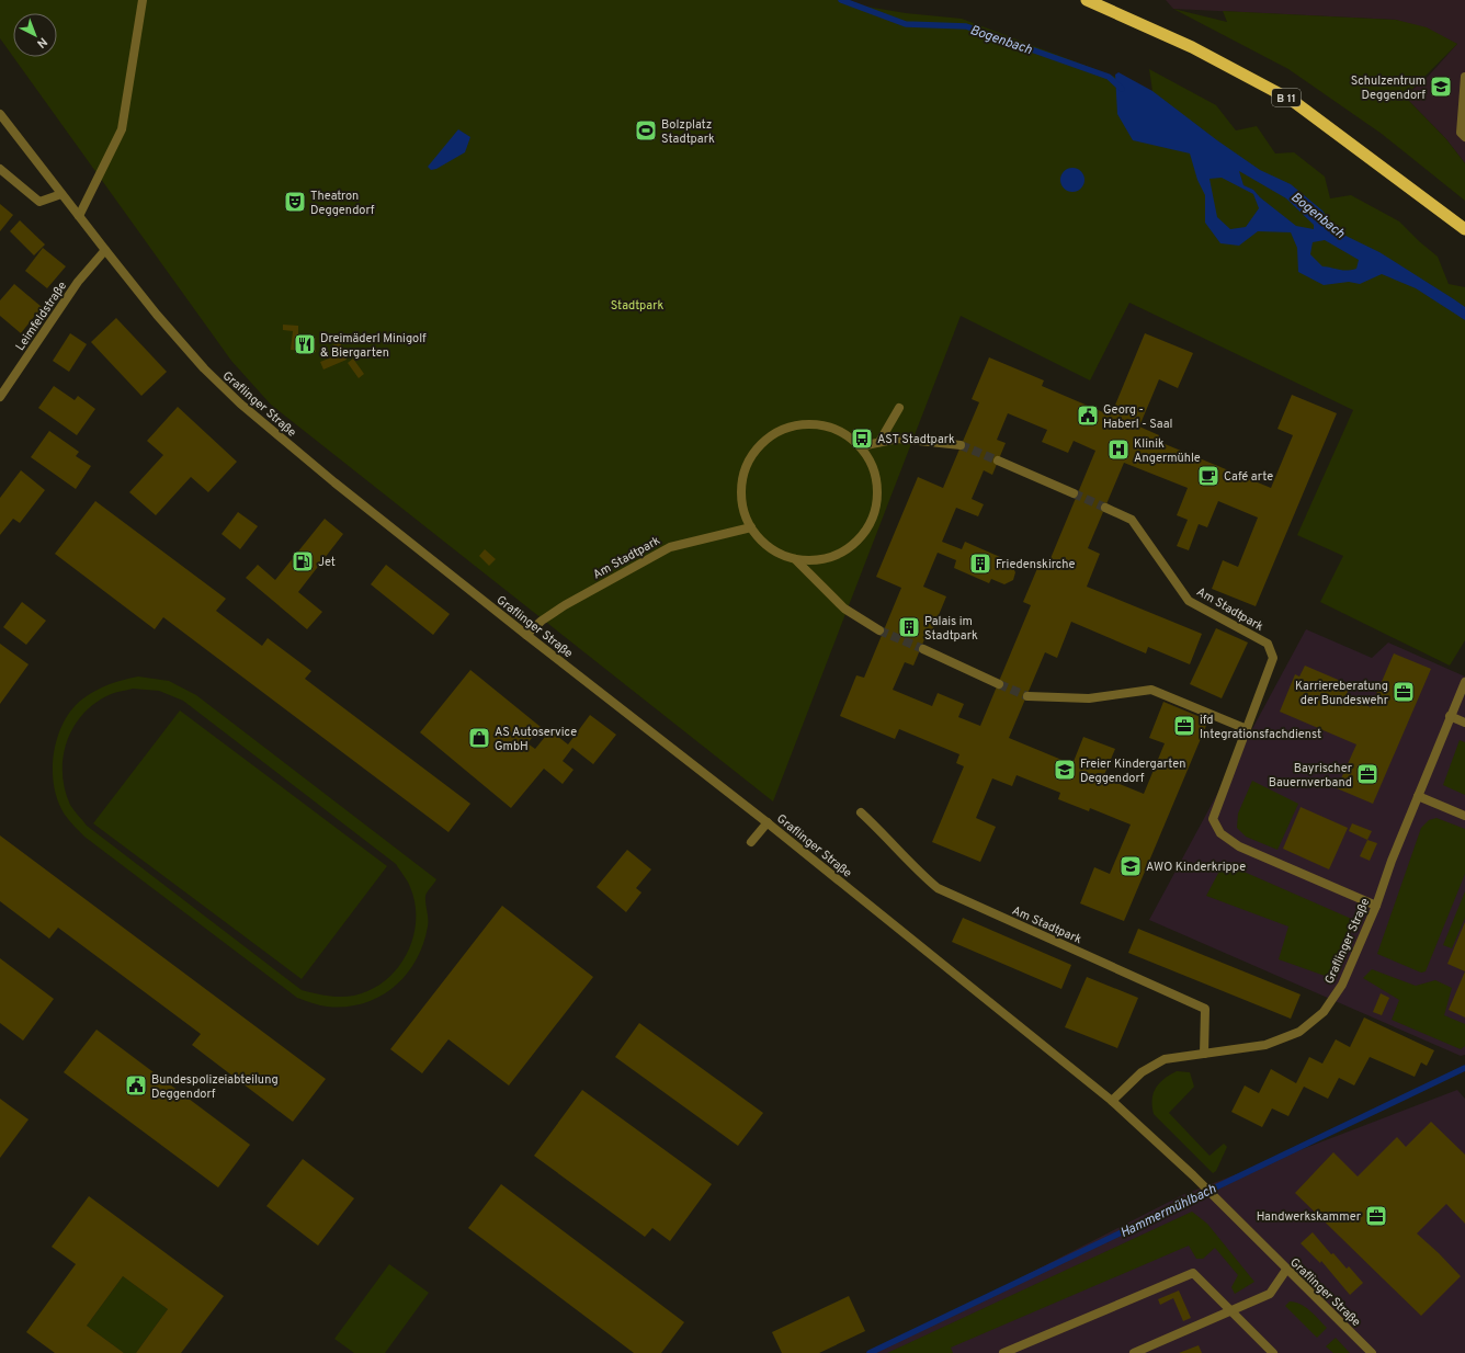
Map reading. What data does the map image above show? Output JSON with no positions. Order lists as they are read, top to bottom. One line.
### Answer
{"streets":{"highway":["B 11"],"street":["Leimfeldstraße","Graflinger Straße","Am Stadtpark"]},"crossings":[["Leimfeldstraße","Graflinger Straße"],["Graflinger Straße","Am Stadtpark"]],"water":["Bogenbach","Hammermühlbach"],"parks":["Stadtpark"],"places":{"school or university":["Schulzentrum Deggendorf","Freier Kindergarten Deggendorf","AWO Kinderkrippe"],"sports":["Bolzplatz Stadtpark"],"theatre":["Theatron Deggendorf"],"restaurant":["Dreimäderl Minigolf & Biergarten"],"public building":["Georg - Haberl - Saal","Bundespolizeiabteilung Deggendorf"],"bus stop":["AST Stadtpark"],"hospital":["Klinik Angermühle"],"cafe":["Café arte"],"fuel station":["Jet"],"building":["Friedenskirche","Palais im Stadtpark"],"office":["Karriereberatung der Bundeswehr","ifd Integrationsfachdienst","Bayrischer Bauernverband","Handwerkskammer"],"shop":["AS Autoservice GmbH"]},"north":"bottom right"}
